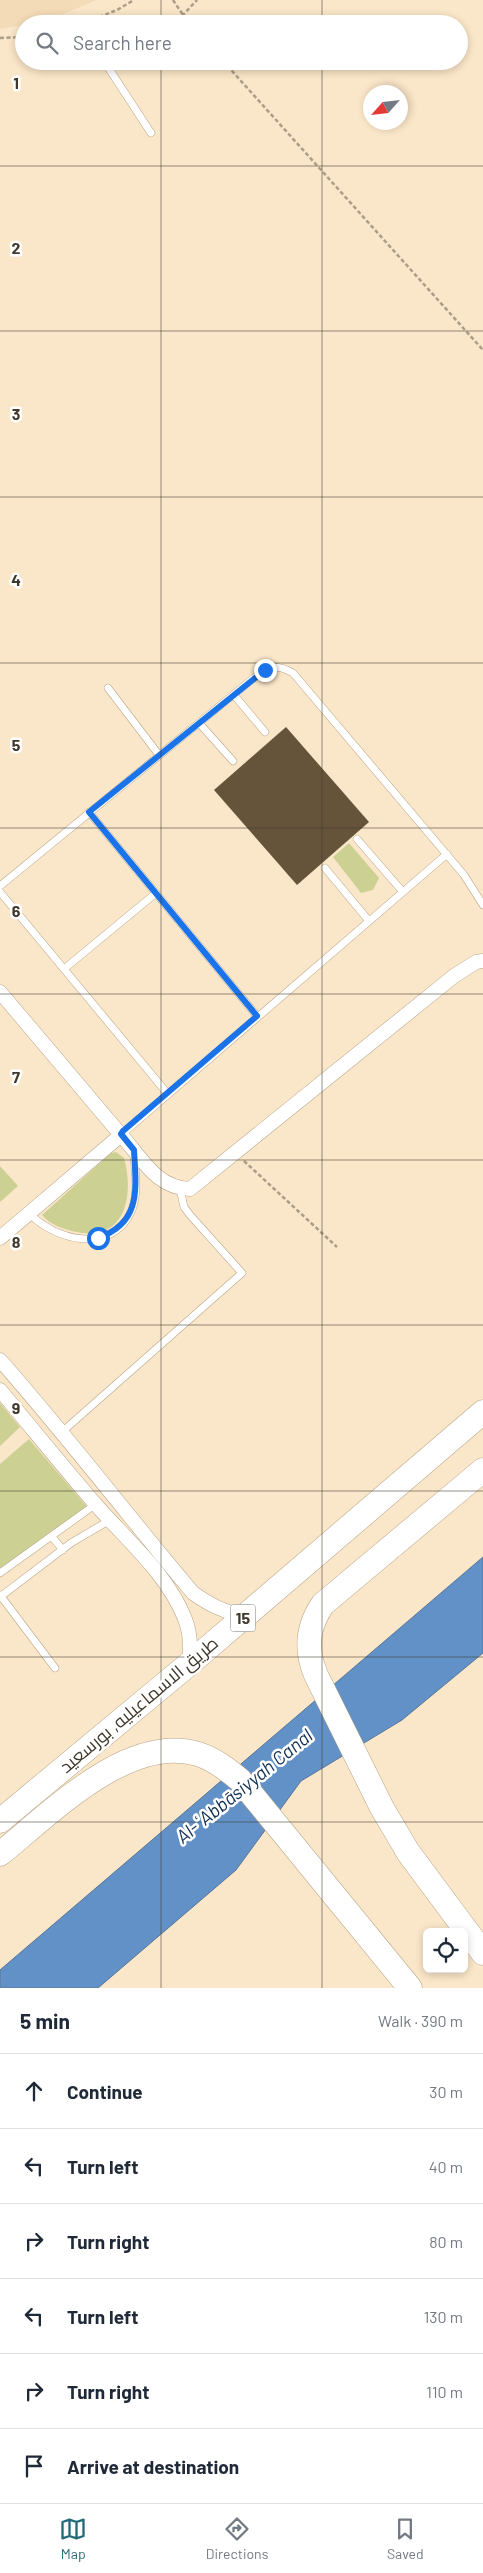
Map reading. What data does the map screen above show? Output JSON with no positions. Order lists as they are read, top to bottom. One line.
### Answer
{"streets":{"highway":["15","طريق الاسماعيليه, بورسعيد"]},"water":["Al-ʿAbbāsiyyah Canal"],"north":"bottom left","page":{"search":"Search here","heading":["5 min","Walk · 390 m"],"list":[["Continue","30 m"],["Turn left","40 m"],["Turn right","80 m"],["Turn left","130 m"],["Turn right","110 m"],"Arrive at destination"],"nav":["Map","Directions","Saved"]},"grid":{"rows":["1","2","3","4","5","6","7","8","9"]}}
